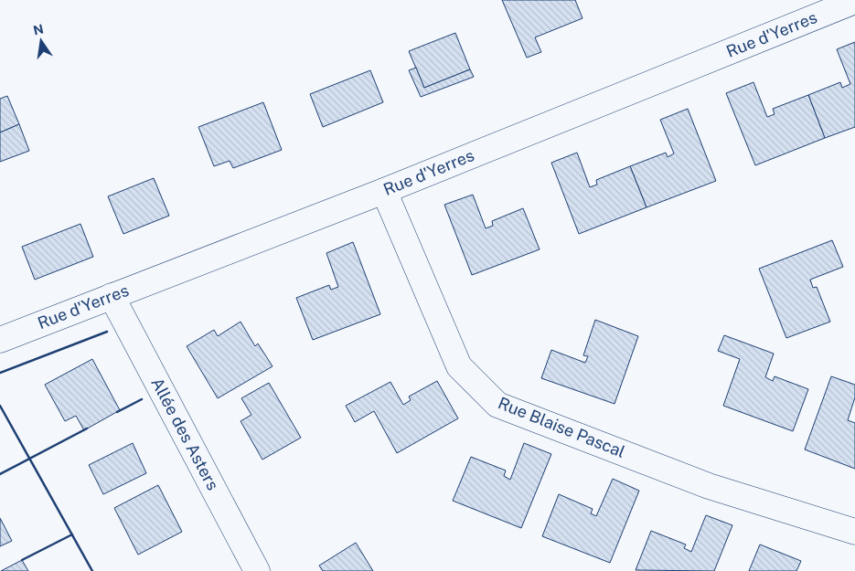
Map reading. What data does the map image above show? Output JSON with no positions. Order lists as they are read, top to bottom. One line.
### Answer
{"streets":{"street":["Rue d'Yerres","Rue Blaise Pascal","Allée des Asters"]},"crossings":[["Rue d'Yerres","Rue Blaise Pascal"],["Rue d'Yerres","Allée des Asters"]],"north":"top"}
